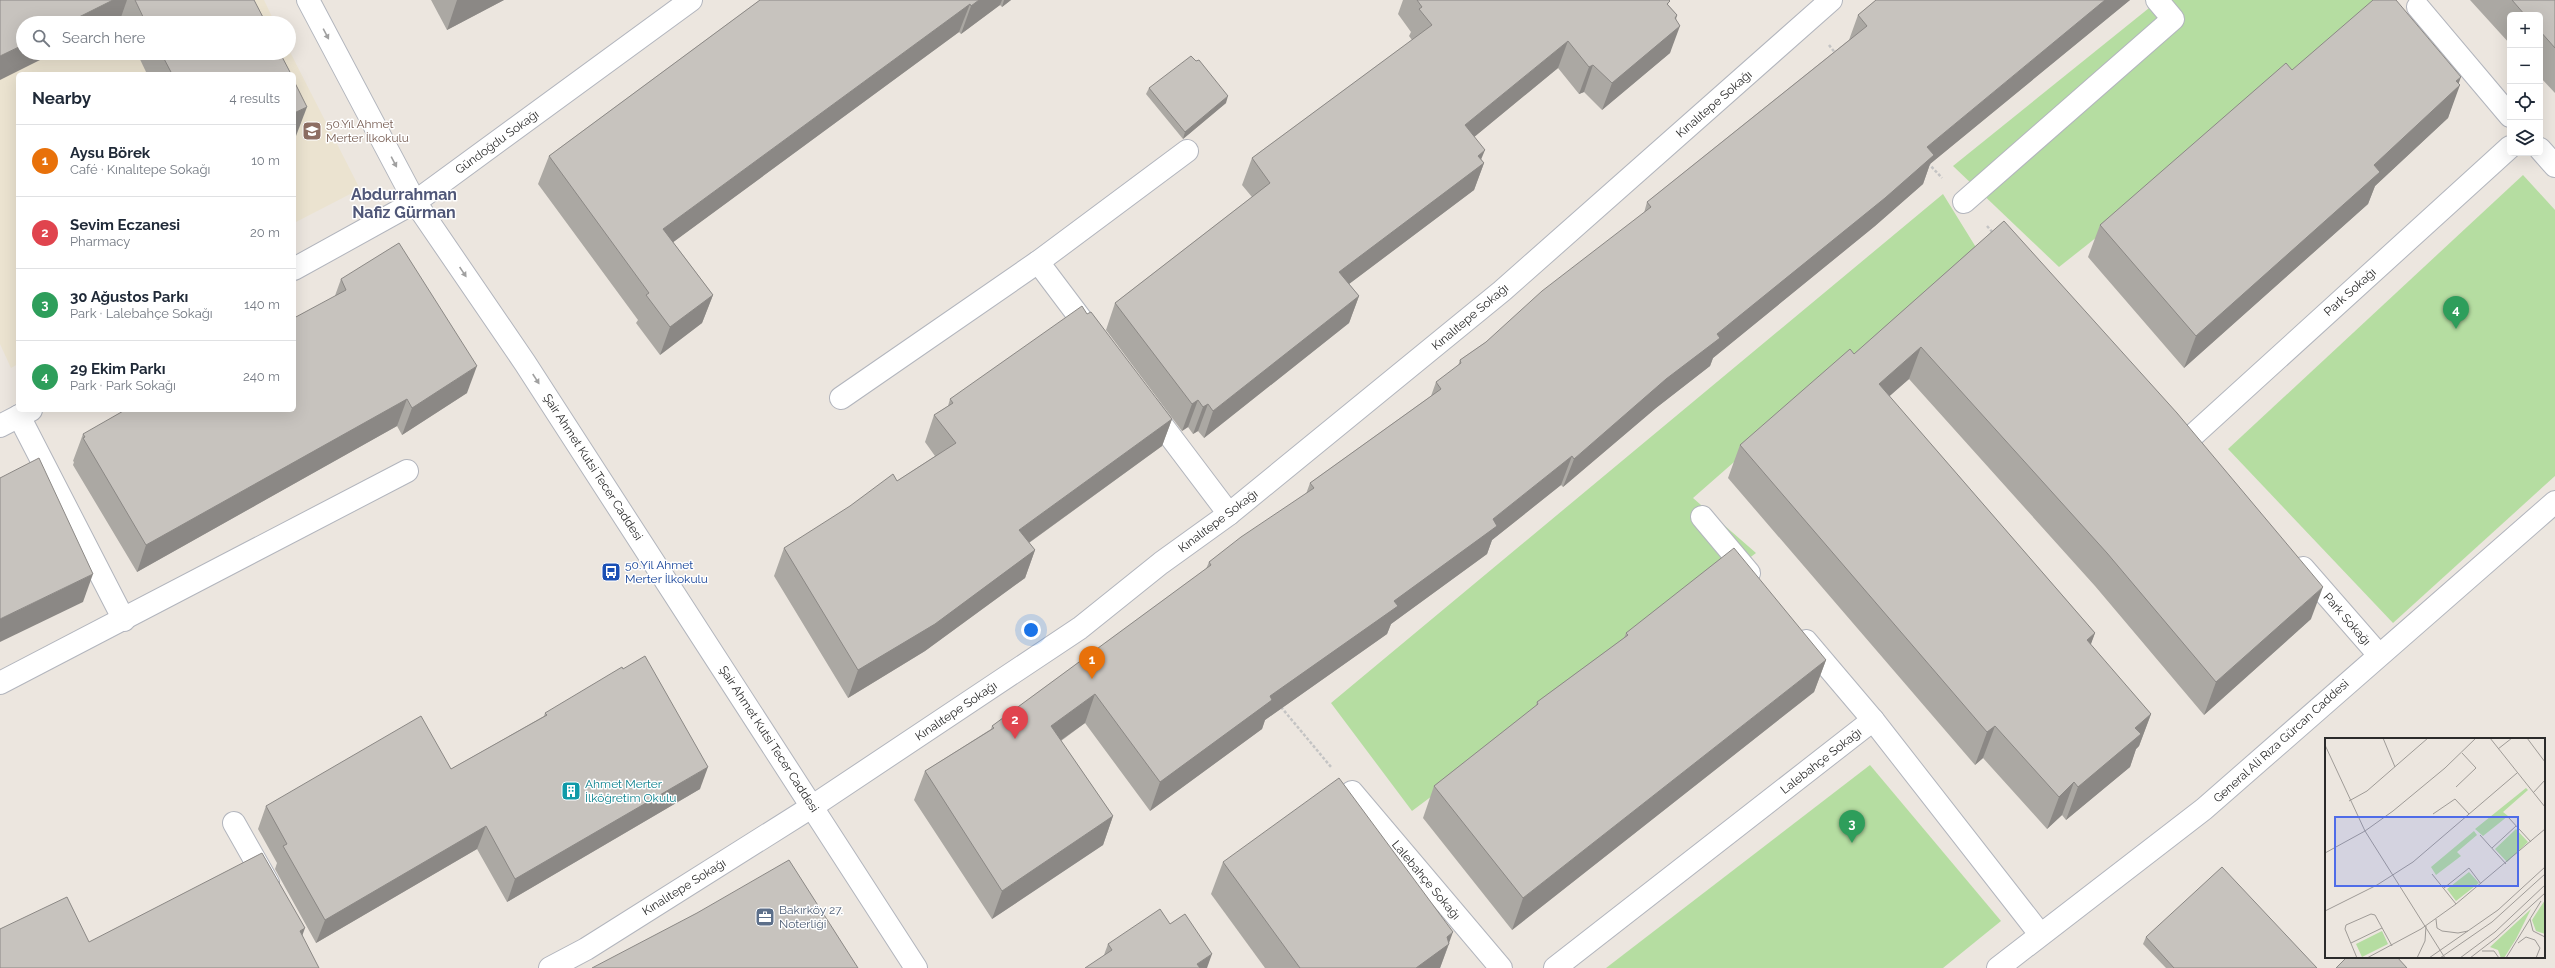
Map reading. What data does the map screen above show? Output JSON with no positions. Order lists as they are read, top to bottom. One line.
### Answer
{"streets":{"street":["Kınalıtepe Sokağı","Gündoğdu Sokağı","Park Sokağı","Şair Ahmet Kutsi Tecer Caddesi","General Ali Rıza Gürcan Caddesi","Lalebahçe Sokağı"]},"crossings":[["Kınalıtepe Sokağı","Şair Ahmet Kutsi Tecer Caddesi"],["Gündoğdu Sokağı","Şair Ahmet Kutsi Tecer Caddesi"],["Park Sokağı","General Ali Rıza Gürcan Caddesi"],["General Ali Rıza Gürcan Caddesi","Lalebahçe Sokağı"]],"one_way":["Şair Ahmet Kutsi Tecer Caddesi"],"districts":["Abdurrahman Nafiz Gürman"],"places":{"school or university":["50.Yıl Ahmet Merter İlkokulu"],"bus stop":["50.Yil Ahmet Merter İlkokulu"],"building":["Ahmet Merter İlköğretim Okulu"],"office":["Bakırköy 27. Noterliği"]},"page":{"map_buttons":["+","−"],"search":"Search here","heading":["Nearby","4 results"],"list":[{"mark":"1","name":"Aysu Börek","note":"Café · Kınalıtepe Sokağı","value":"10 m"},{"mark":"2","name":"Sevim Eczanesi","note":"Pharmacy","value":"20 m"},{"mark":"3","name":"30 Ağustos Parkı","note":"Park · Lalebahçe Sokağı","value":"140 m"},{"mark":"4","name":"29 Ekim Parkı","note":"Park · Park Sokağı","value":"240 m"}],"pins":["4","1","2","3"]}}
